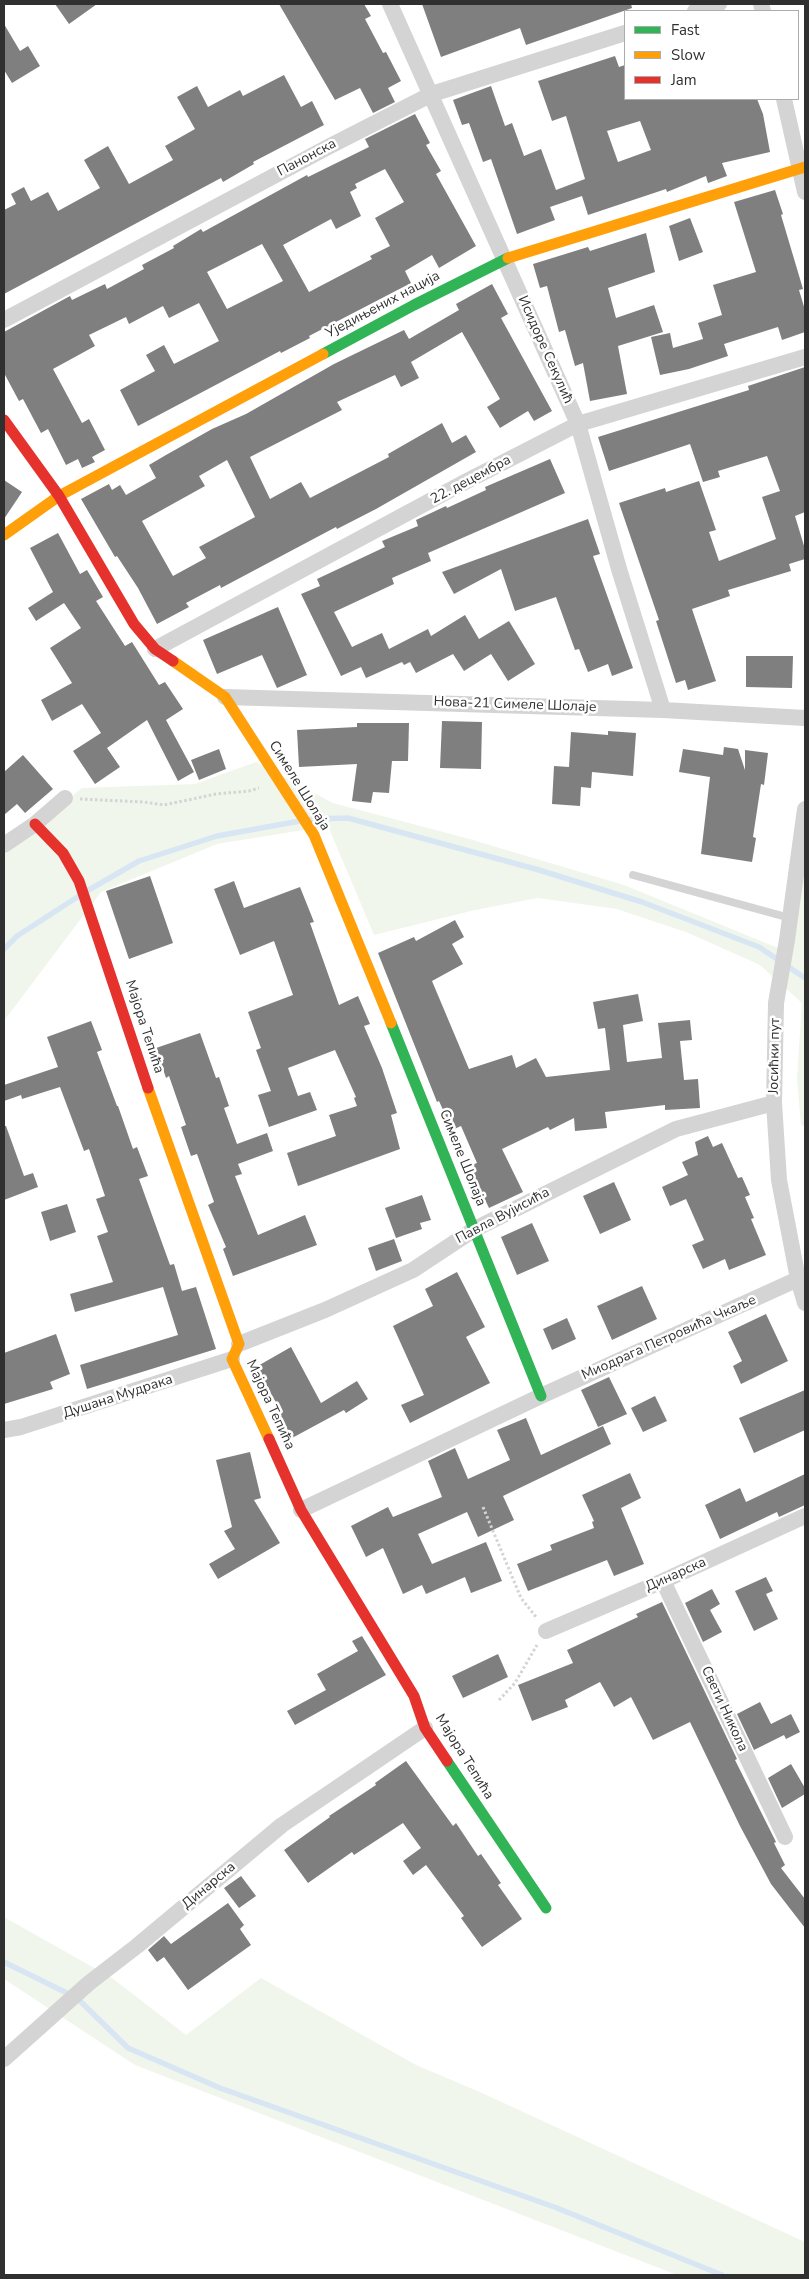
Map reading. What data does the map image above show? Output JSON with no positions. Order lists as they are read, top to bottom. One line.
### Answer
{"streets":{"street":["Панонска","Уједињених нација","Исидоре Секулић","22. децембра","Нова-21 Симеле Шолаје","Симеле Шолаја","Мајора Тепића","Јосићки пут","Павла Вујисића","Миодрага Петровића Чкаље","Душана Мудрака","Динарска","Свети Никола"]},"crossings":[["Панонска","Исидоре Секулић"],["Уједињених нација","Исидоре Секулић"],["Уједињених нација","Симеле Шолаја"],["Исидоре Секулић","22. децембра"],["Исидоре Секулић","Нова-21 Симеле Шолаје"],["22. децембра","Симеле Шолаја"],["Нова-21 Симеле Шолаје","Симеле Шолаја"],["Симеле Шолаја","Павла Вујисића"],["Мајора Тепића","Павла Вујисића"],["Мајора Тепића","Миодрага Петровића Чкаље"],["Мајора Тепића","Душана Мудрака"],["Мајора Тепића","Динарска"],["Јосићки пут","Павла Вујисића"],["Јосићки пут","Миодрага Петровића Чкаље"],["Павла Вујисића","Душана Мудрака"],["Динарска","Свети Никола"]],"legend":["Fast","Slow","Jam"]}
